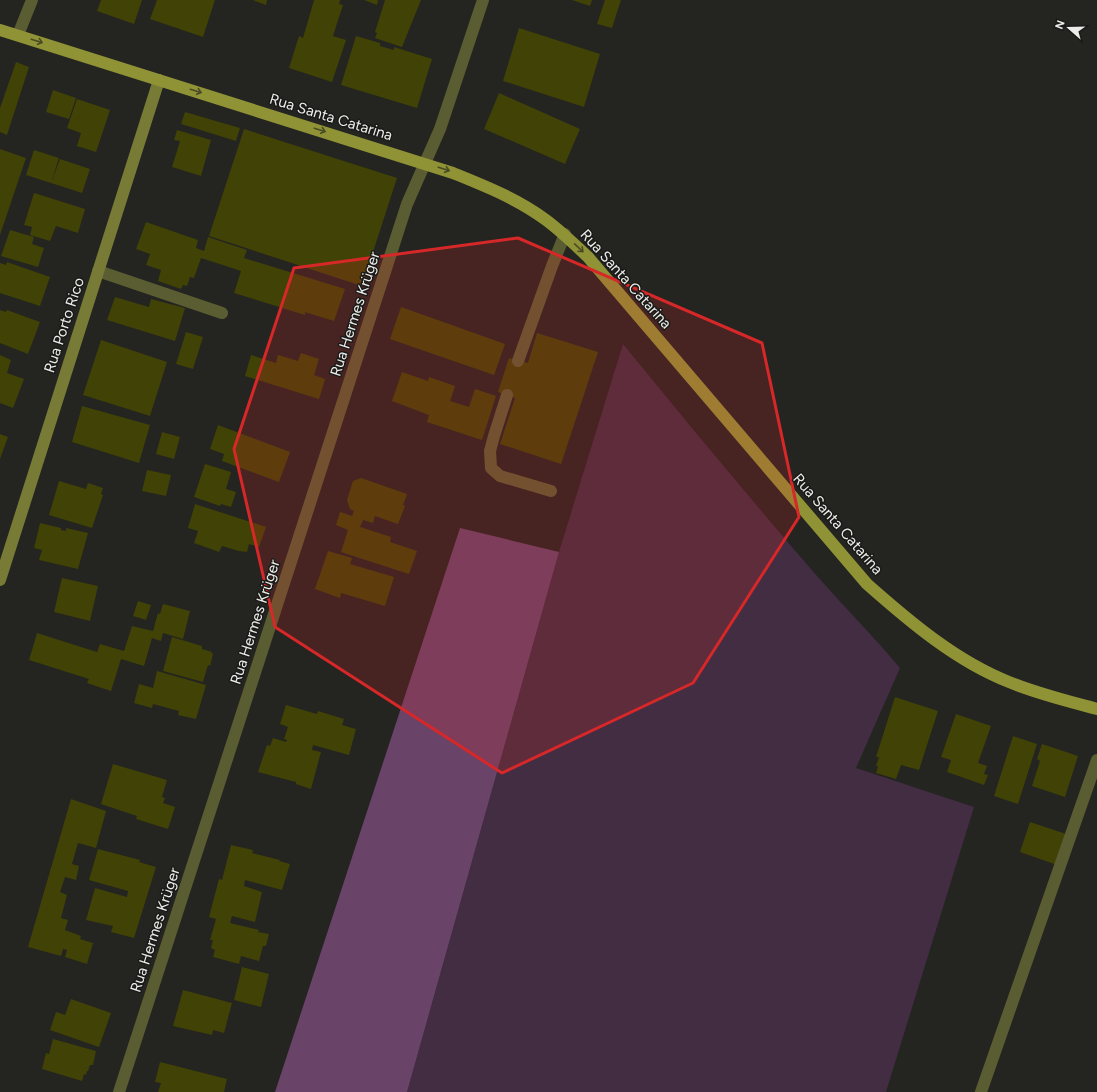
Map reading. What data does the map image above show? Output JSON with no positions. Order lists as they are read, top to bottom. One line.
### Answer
{"streets":{"main road":["Rua Santa Catarina","Rua Porto Rico"],"street":["Rua Hermes Krüger"]},"crossings":[["Rua Santa Catarina","Rua Hermes Krüger"],["Rua Santa Catarina","Rua Porto Rico"]],"one_way":["Rua Santa Catarina"],"north":"left"}
